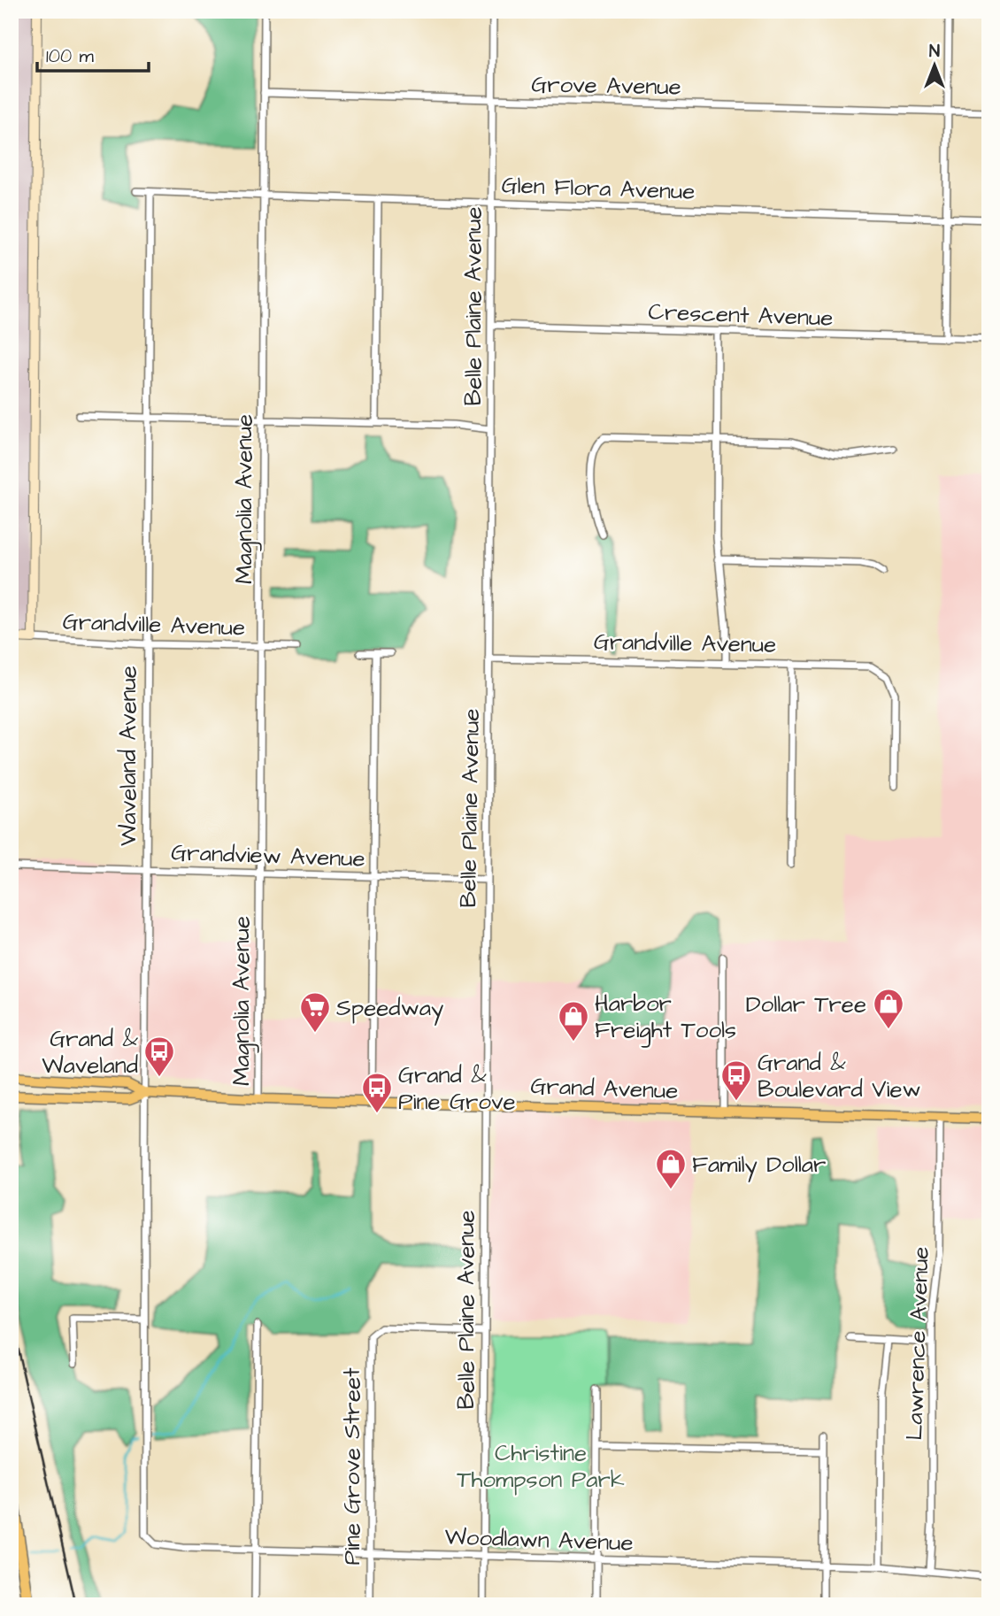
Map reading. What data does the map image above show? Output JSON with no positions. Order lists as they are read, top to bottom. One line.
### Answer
{"streets":{"main road":["Grand Avenue"],"street":["Grove Avenue","Glen Flora Avenue","Belle Plaine Avenue","Crescent Avenue","Magnolia Avenue","Grandville Avenue","Waveland Avenue","Grandview Avenue","Lawrence Avenue","Pine Grove Street","Woodlawn Avenue"]},"crossings":[["Grove Avenue","Belle Plaine Avenue"],["Grove Avenue","Magnolia Avenue"],["Glen Flora Avenue","Belle Plaine Avenue"],["Glen Flora Avenue","Magnolia Avenue"],["Glen Flora Avenue","Waveland Avenue"],["Belle Plaine Avenue","Crescent Avenue"],["Belle Plaine Avenue","Grandville Avenue"],["Belle Plaine Avenue","Grandview Avenue"],["Belle Plaine Avenue","Grand Avenue"],["Belle Plaine Avenue","Pine Grove Street"],["Belle Plaine Avenue","Woodlawn Avenue"],["Magnolia Avenue","Grandville Avenue"],["Magnolia Avenue","Grandview Avenue"],["Magnolia Avenue","Grand Avenue"],["Grandville Avenue","Waveland Avenue"],["Waveland Avenue","Grandview Avenue"],["Waveland Avenue","Grand Avenue"],["Waveland Avenue","Woodlawn Avenue"],["Grand Avenue","Lawrence Avenue"],["Lawrence Avenue","Woodlawn Avenue"],["Pine Grove Street","Woodlawn Avenue"]],"parks":["Christine Thompson Park"],"places":{"shop":["Dollar Tree","Harbor Freight Tools","Family Dollar"],"supermarket":["Speedway"],"bus stop":["Grand & Waveland","Grand & Boulevard View","Grand & Pine Grove"]},"scale_bar":"100 m","north":"top"}
